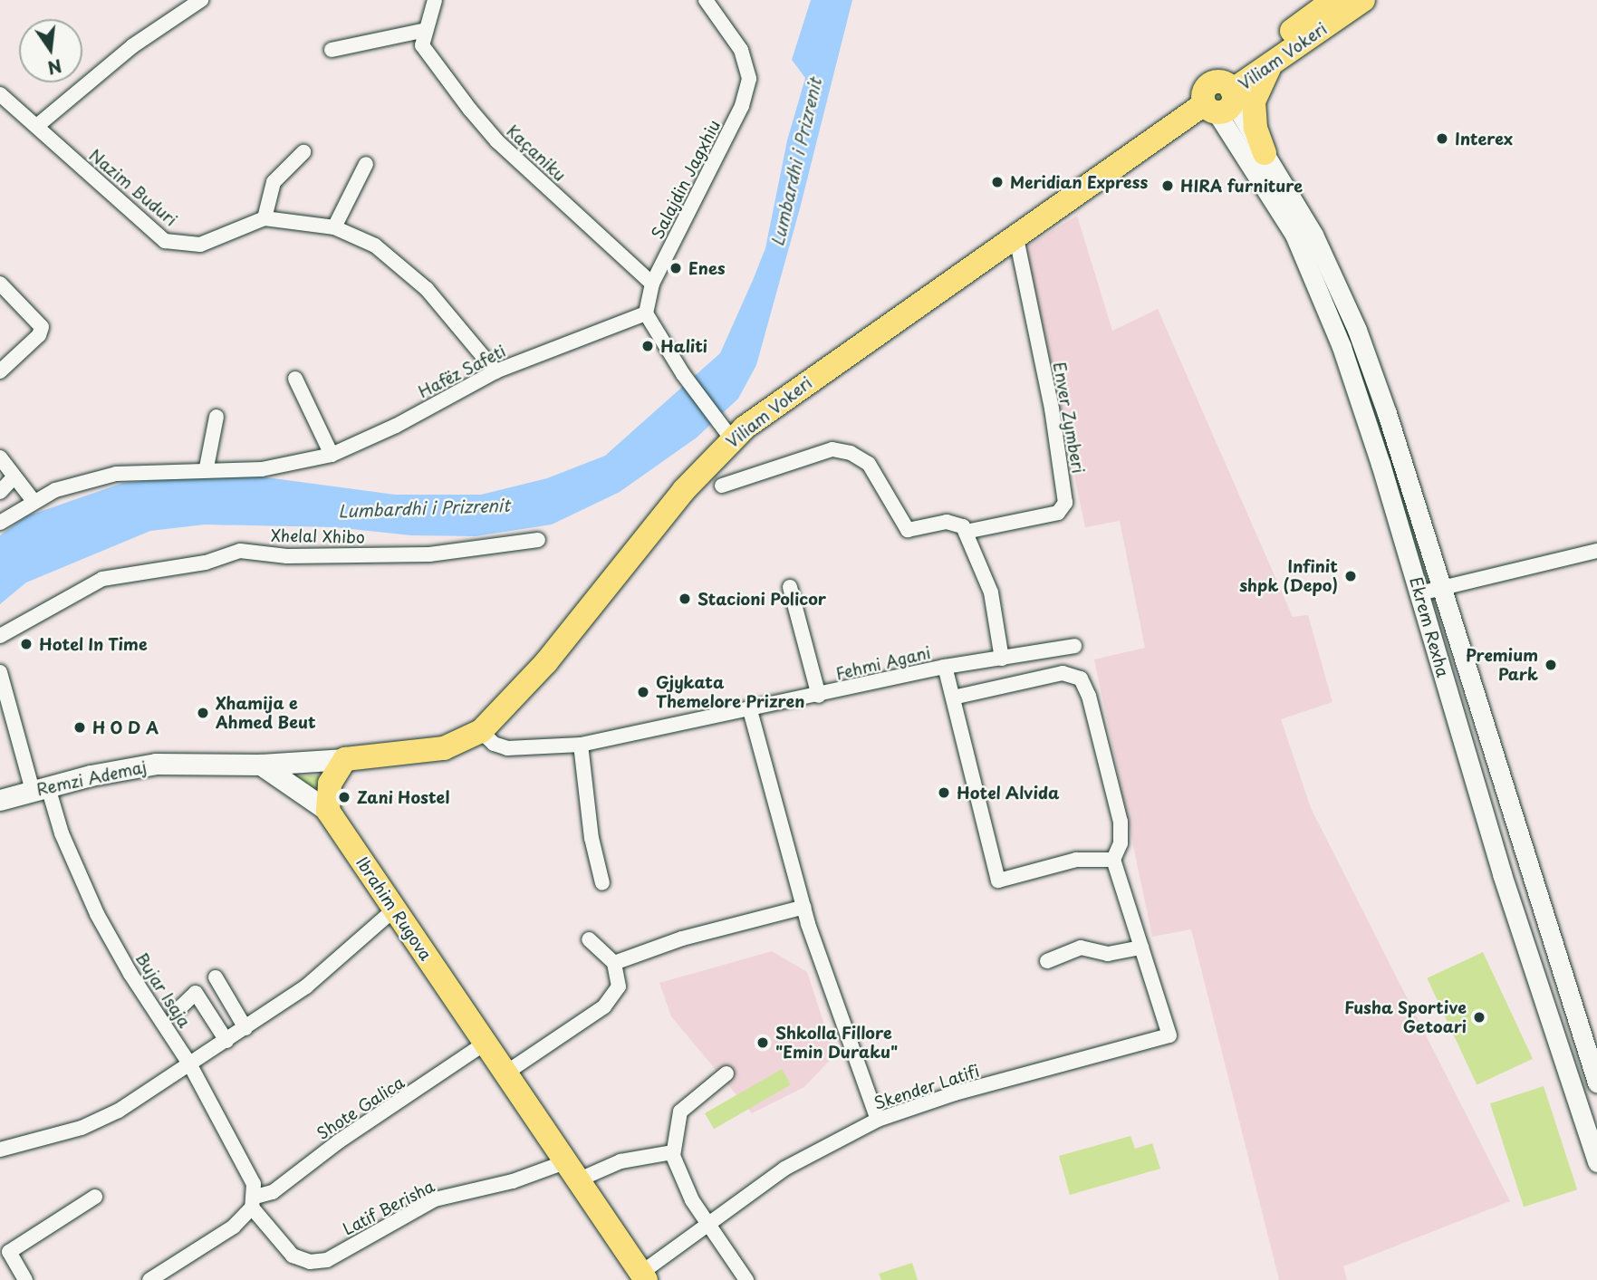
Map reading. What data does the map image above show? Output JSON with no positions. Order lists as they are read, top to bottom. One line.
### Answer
{"streets":{"main road":["Viliam Vokeri","Remzi Ademaj","Ibrahim Rugova"],"street":["Kaçaniku","Salajdin Jagxhiu","Nazim Buduri","Hafëz Safeti","Enver Zymberi","Xhelal Xhibo","Ekrem Rexha","Fehmi Agani","Bujar Isaja","Skender Latifi","Shote Galica","Latif Berisha"]},"crossings":[["Viliam Vokeri","Enver Zymberi"],["Viliam Vokeri","Ekrem Rexha"],["Viliam Vokeri","Fehmi Agani"],["Viliam Vokeri","Remzi Ademaj"],["Viliam Vokeri","Ibrahim Rugova"],["Kaçaniku","Salajdin Jagxhiu"],["Salajdin Jagxhiu","Hafëz Safeti"],["Nazim Buduri","Hafëz Safeti"],["Remzi Ademaj","Ibrahim Rugova"],["Remzi Ademaj","Bujar Isaja"],["Ibrahim Rugova","Skender Latifi"],["Ibrahim Rugova","Shote Galica"],["Ibrahim Rugova","Latif Berisha"],["Bujar Isaja","Shote Galica"],["Bujar Isaja","Latif Berisha"],["Shote Galica","Latif Berisha"]],"water":["Lumbardhi i Prizrenit"],"places":["Interex","Meridian Express","HIRA furniture","Enes","Haliti","Infinit shpk (Depo)","Stacioni Policor","Hotel In Time","Premium Park","Gjykata Themelore Prizren","Xhamija e Ahmed Beut","H O D A","Hotel Alvida","Zani Hostel","Fusha Sportive Getoari","Shkolla Fillore \"Emin Duraku\""],"north":"bottom"}
